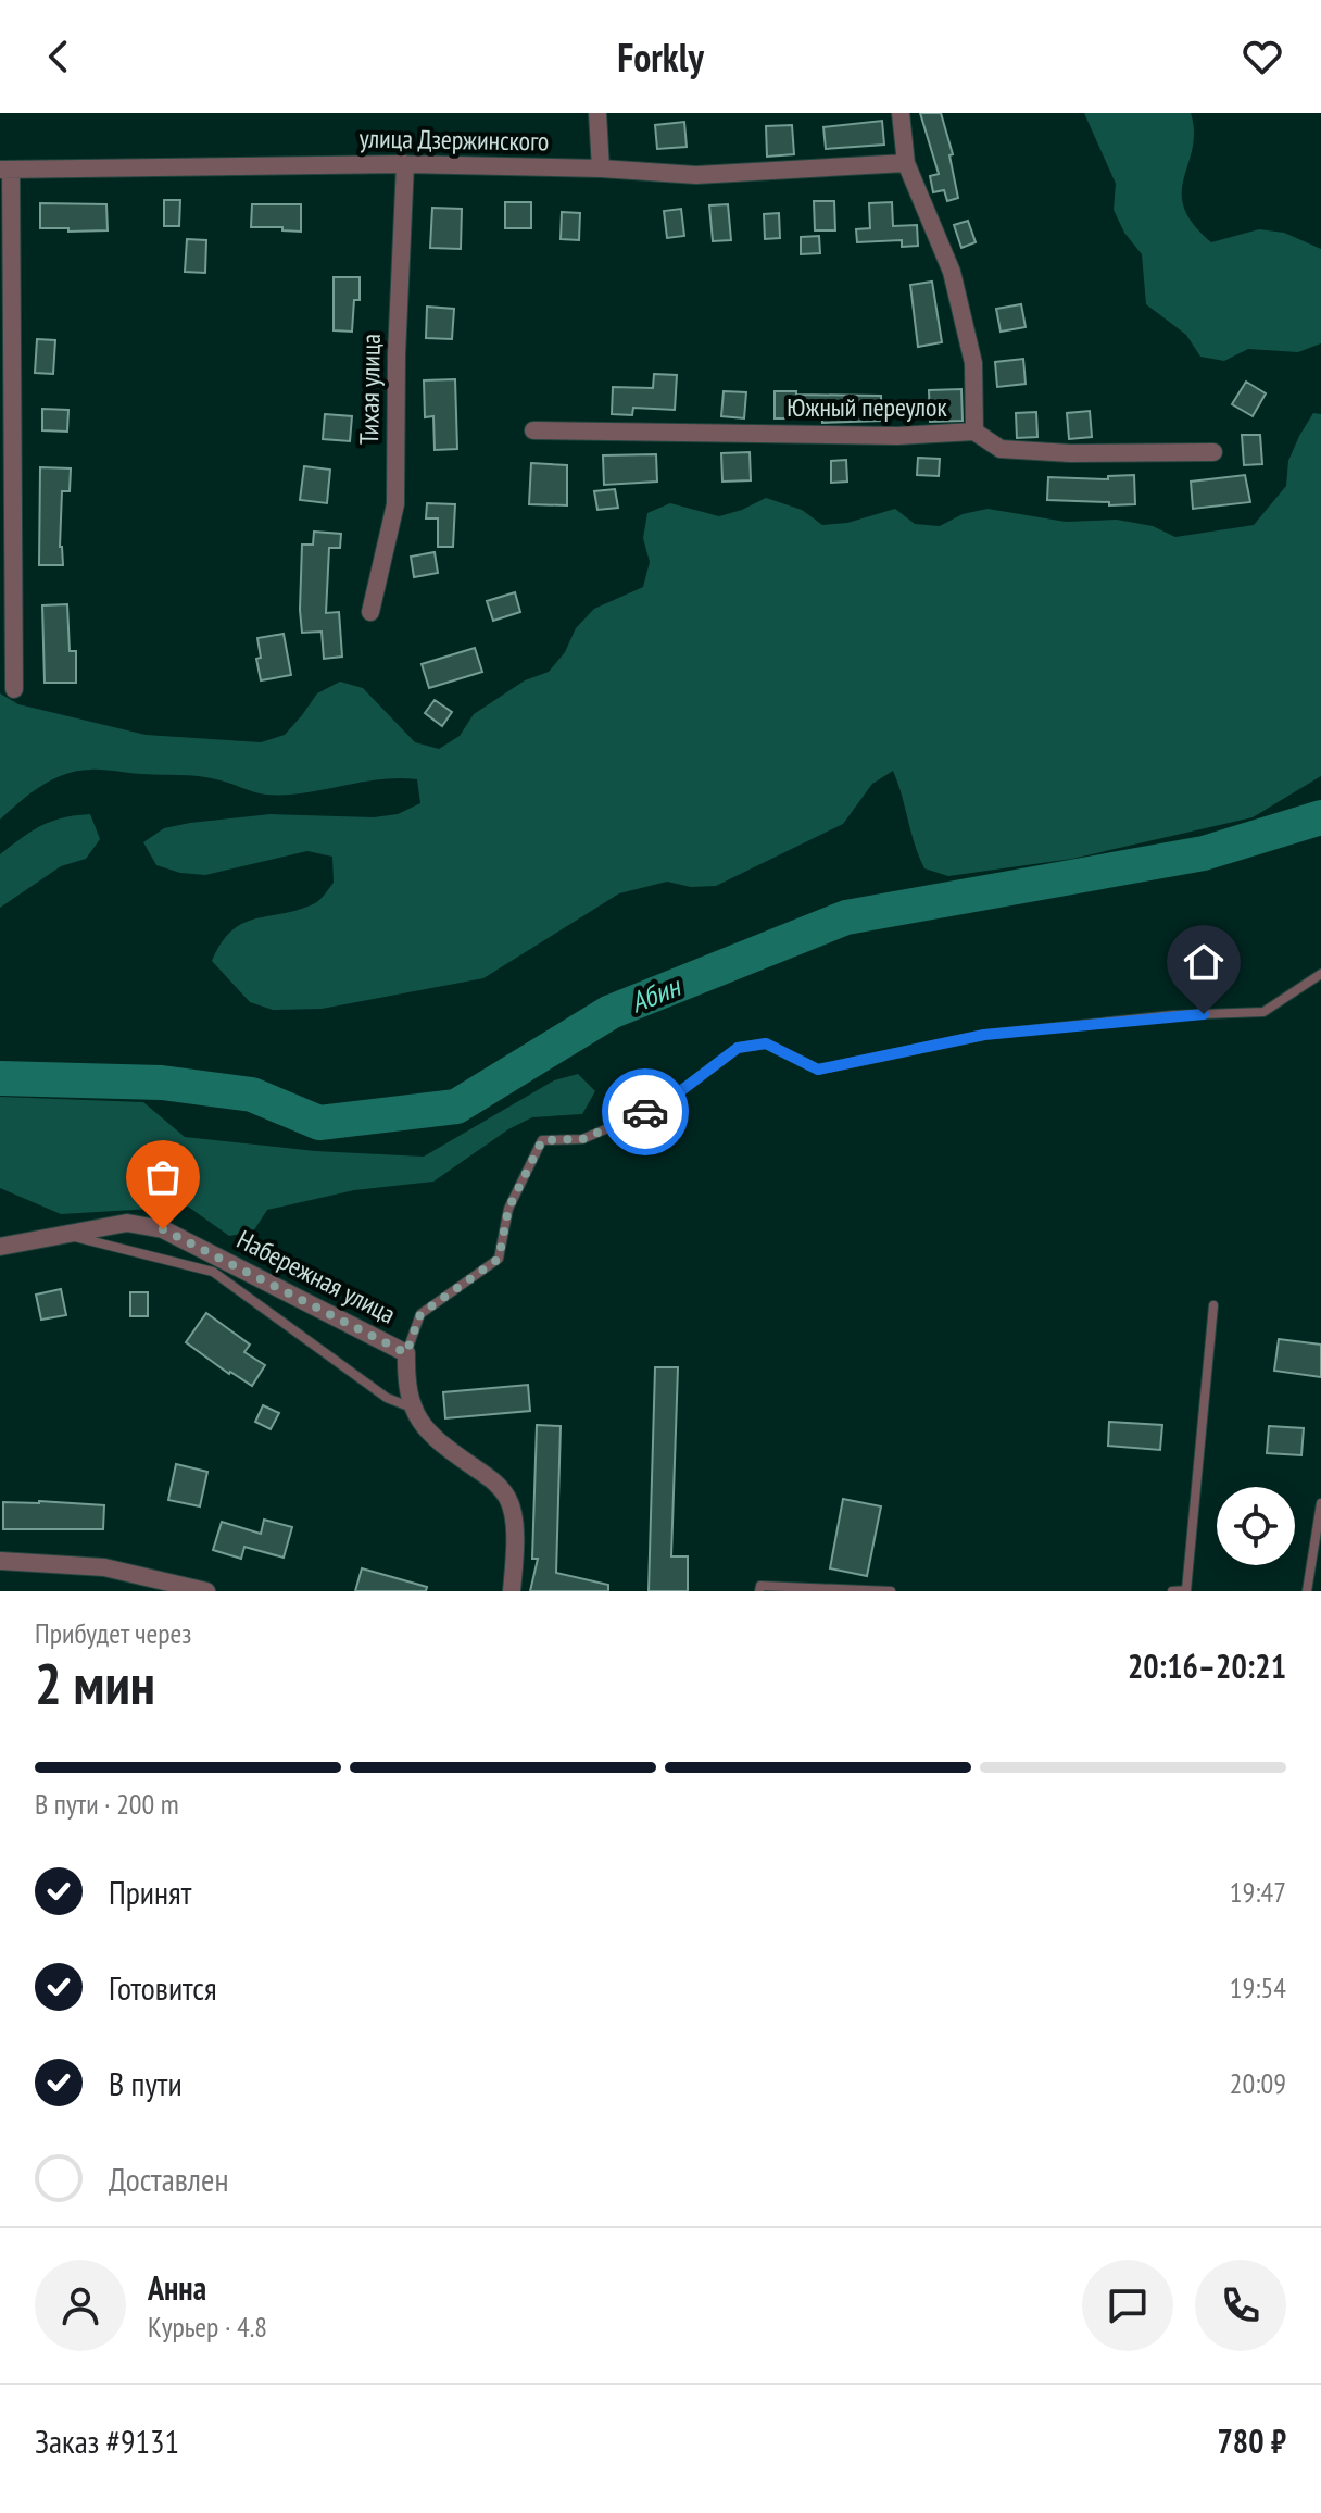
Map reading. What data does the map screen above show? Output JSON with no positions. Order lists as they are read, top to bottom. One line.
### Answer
{"streets":{"street":["улица Дзержинского","Тихая улица","Южный переулок","Набережная улица"]},"crossings":[["улица Дзержинского","Тихая улица"],["улица Дзержинского","Южный переулок"]],"water":["Абин"],"page":{"header":"Forkly","heading":["2 мин","Прибудет через","20:16–20:21"],"panel":["Анна","Курьер · 4.8","Заказ #9131","780 ₽"],"bar":"В пути · 200 m","list":[["Принят","19:47"],["Готовится","19:54"],["В пути","20:09"],"Доставлен"]}}
